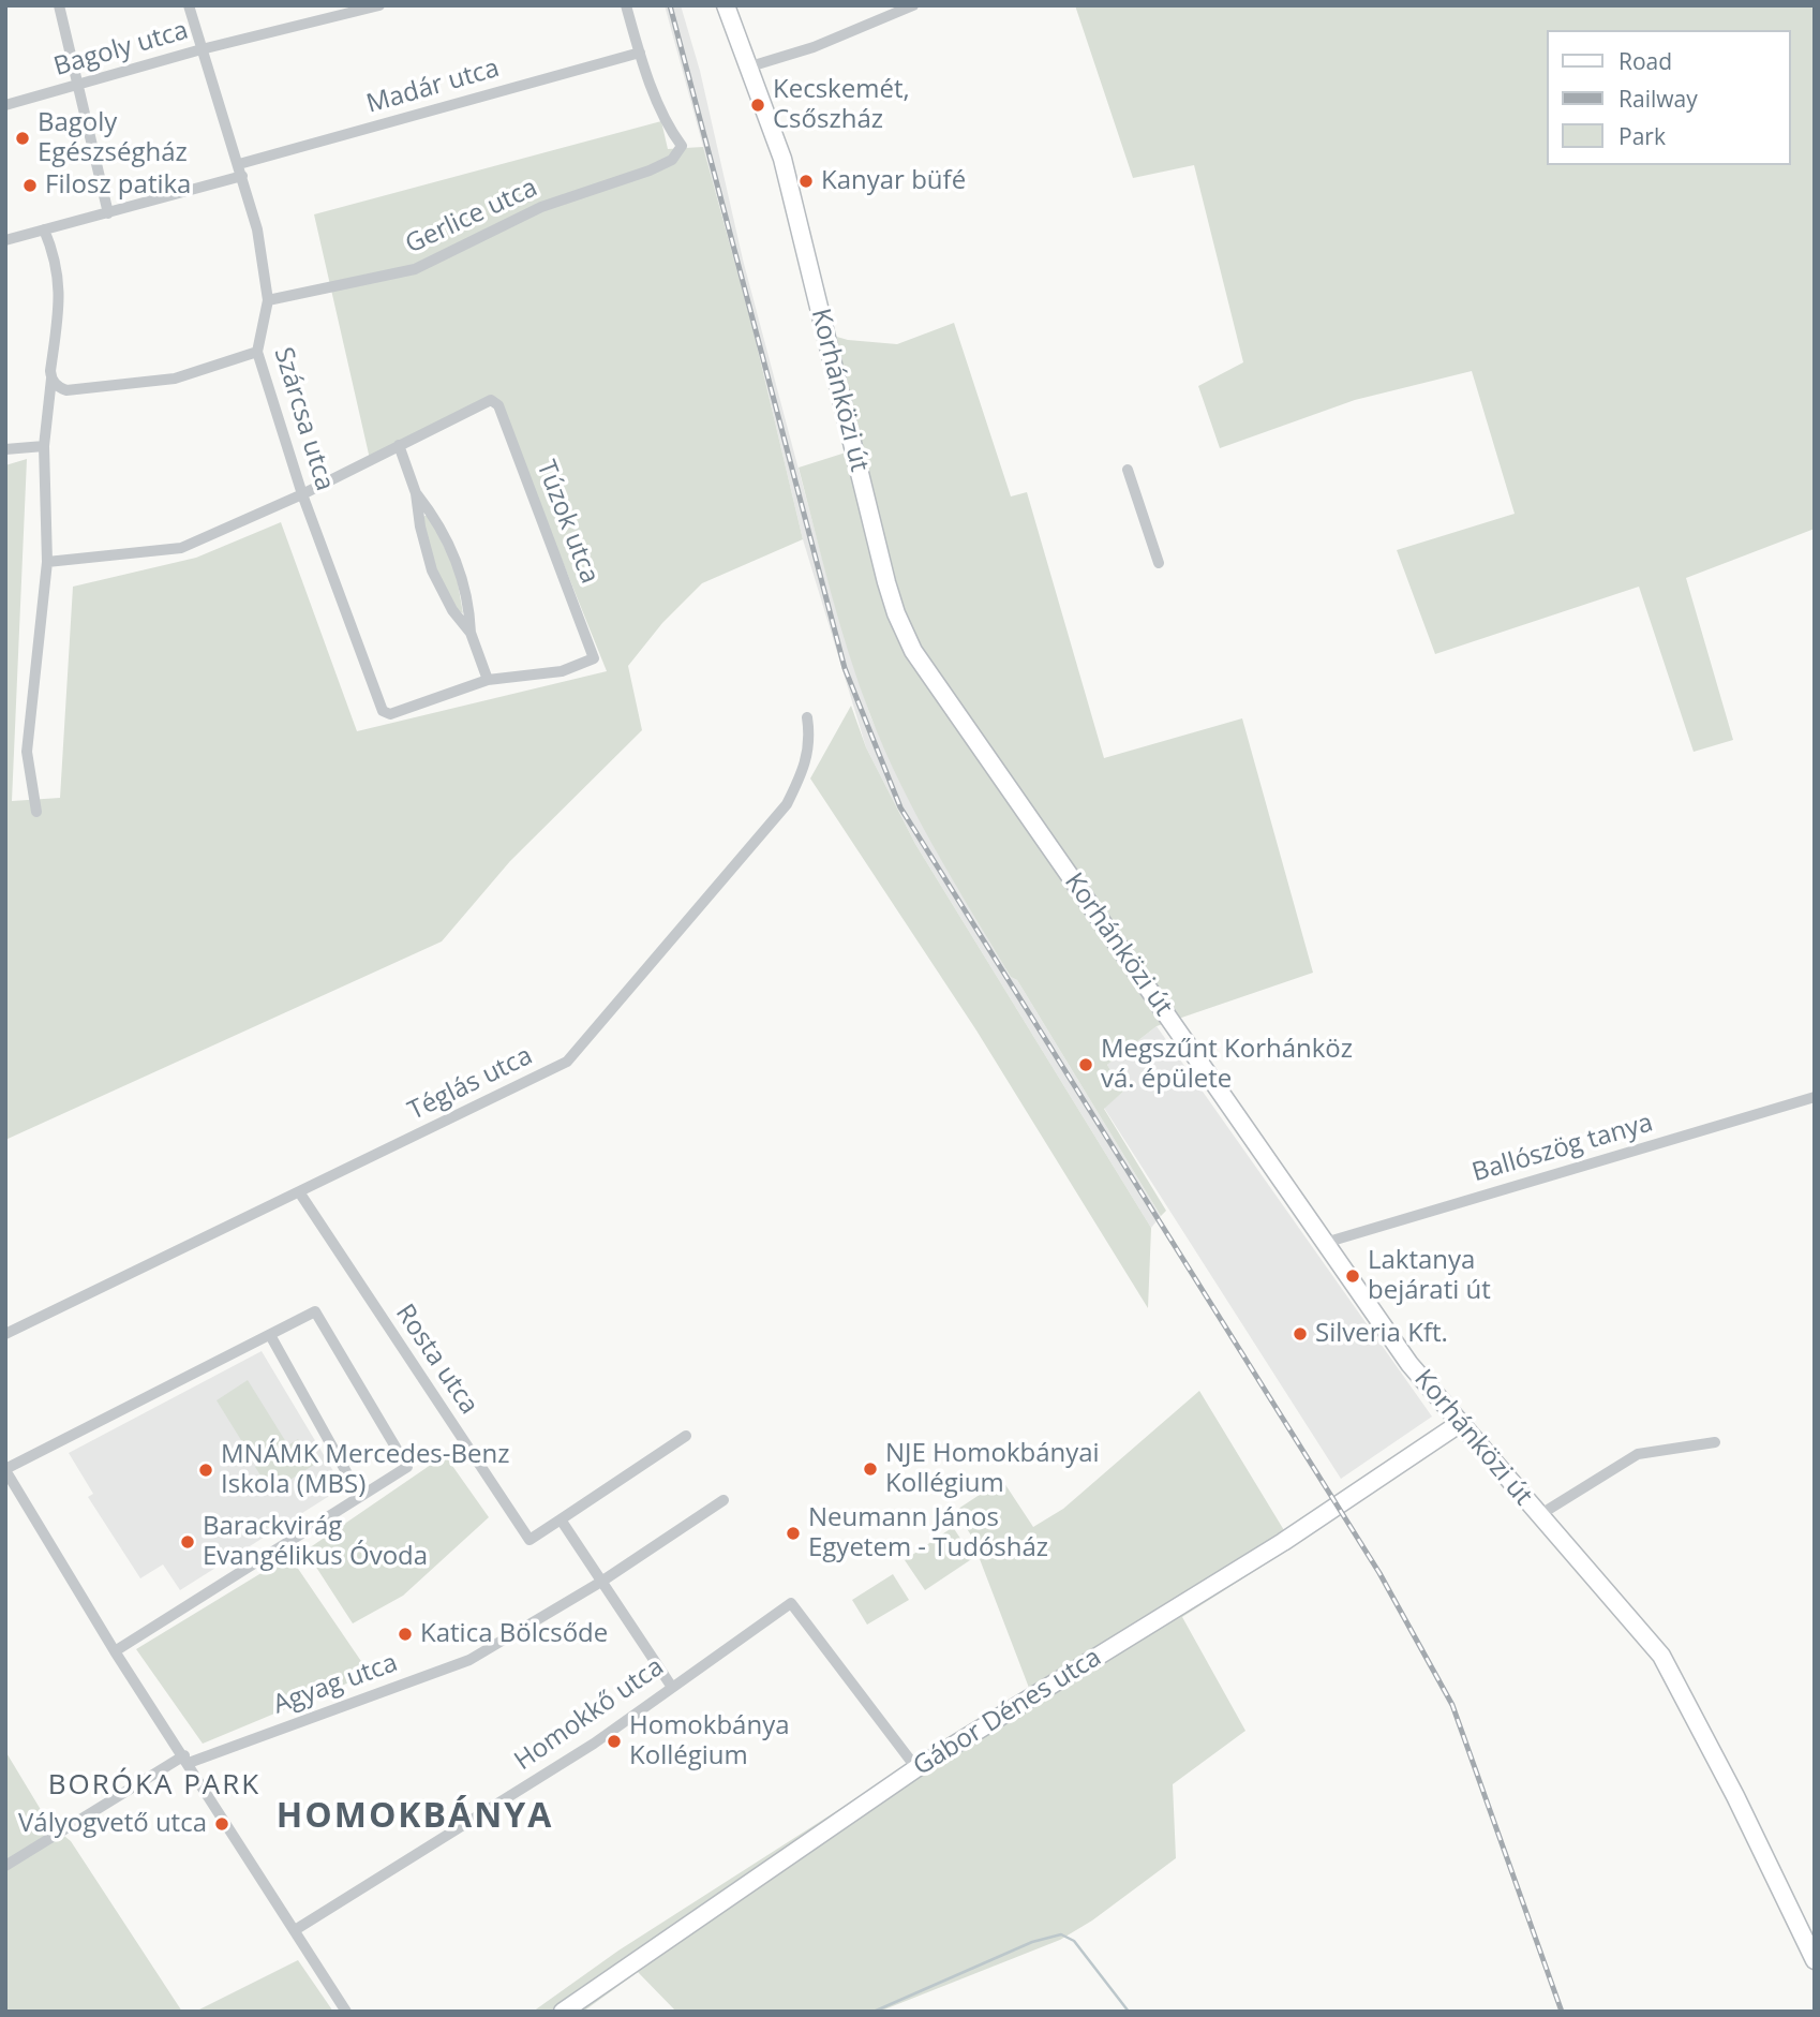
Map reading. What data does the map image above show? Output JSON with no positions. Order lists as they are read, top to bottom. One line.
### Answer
{"streets":{"street":["Bagoly utca","Madár utca","Gerlice utca","Korhánközi út","Szárcsa utca","Túzok utca","Téglás utca","Ballószög tanya","Rosta utca","Agyag utca","Gábor Dénes utca","Homokkő utca"]},"crossings":[["Bagoly utca","Szárcsa utca"],["Madár utca","Gerlice utca"],["Madár utca","Szárcsa utca"],["Gerlice utca","Szárcsa utca"],["Korhánközi út","Ballószög tanya"],["Korhánközi út","Gábor Dénes utca"],["Szárcsa utca","Túzok utca"],["Téglás utca","Rosta utca"],["Gábor Dénes utca","Homokkő utca"]],"districts":["BORÓKA PARK","HOMOKBÁNYA"],"places":["Kecskemét, Csőszház","Bagoly Egészségház","Kanyar büfé","Filosz patika","Megszűnt Korhánköz vá. épülete","Laktanya bejárati út","Silveria Kft.","NJE Homokbányai Kollégium","MNÁMK Mercedes-Benz Iskola (MBS)","Neumann János Egyetem - Tudósház","Barackvirág Evangélikus Óvoda","Katica Bölcsőde","Homokbánya Kollégium","Vályogvető utca"],"legend":["Road","Railway","Park"]}
